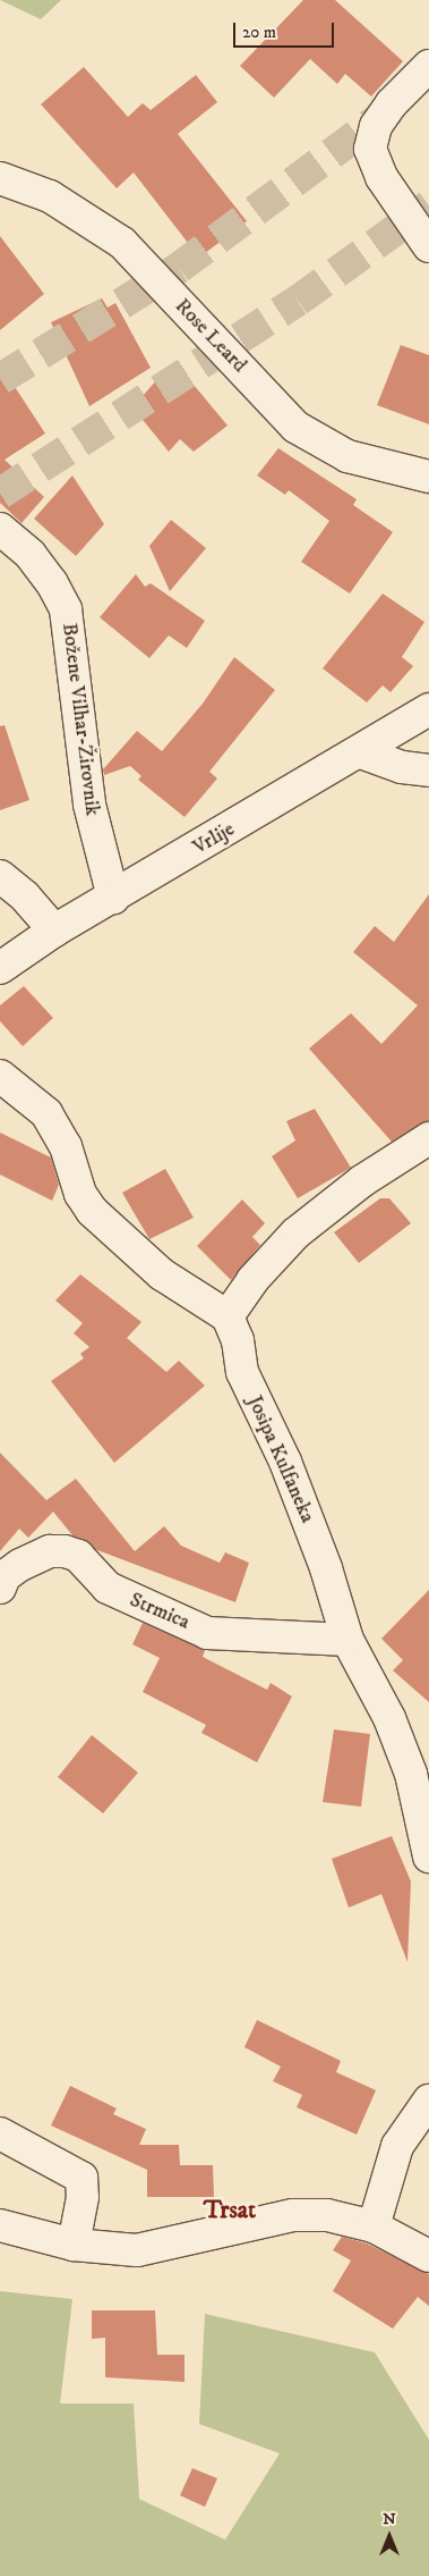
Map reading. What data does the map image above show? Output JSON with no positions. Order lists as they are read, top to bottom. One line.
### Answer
{"streets":{"street":["Rose Leard","Božene Vilhar-Žirovnik","Vrlije","Josipa Kulfaneka","Strmica"]},"crossings":[["Božene Vilhar-Žirovnik","Vrlije"],["Josipa Kulfaneka","Strmica"]],"districts":["Trsat"],"scale_bar":"20 m","north":"top"}
